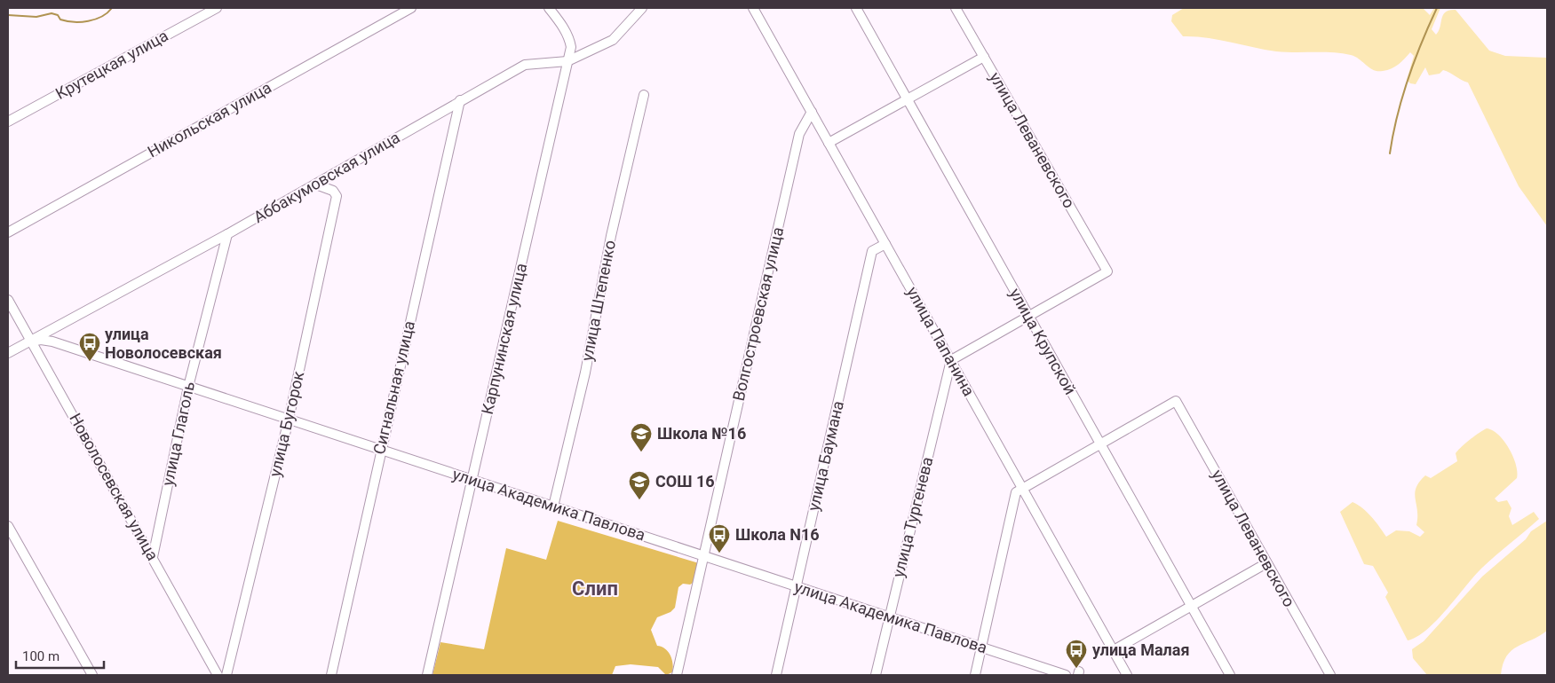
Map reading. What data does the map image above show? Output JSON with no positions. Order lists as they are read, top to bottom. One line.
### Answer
{"streets":{"street":["Крутецкая улица","Никольская улица","улица Леваневского","Аббакумовская улица","улица Штепенко","Волгостроевская улица","Карпунинская улица","улица Папанина","улица Крупской","Сигнальная улица","улица Бугорок","улица Глаголь","улица Баумана","Новолосевская улица","улица Академика Павлова","улица Тургенева"]},"crossings":[["улица Леваневского","улица Крупской"],["Аббакумовская улица","Карпунинская улица"],["Аббакумовская улица","Сигнальная улица"],["Аббакумовская улица","улица Бугорок"],["Аббакумовская улица","улица Глаголь"],["Аббакумовская улица","Новолосевская улица"],["Аббакумовская улица","улица Академика Павлова"],["улица Штепенко","улица Академика Павлова"],["Волгостроевская улица","улица Папанина"],["Волгостроевская улица","улица Академика Павлова"],["Карпунинская улица","улица Академика Павлова"],["улица Папанина","улица Баумана"],["улица Папанина","улица Тургенева"],["Сигнальная улица","улица Академика Павлова"],["улица Бугорок","улица Академика Павлова"],["улица Глаголь","Новолосевская улица"],["улица Глаголь","улица Академика Павлова"],["улица Баумана","улица Академика Павлова"],["Новолосевская улица","улица Академика Павлова"],["улица Академика Павлова","улица Тургенева"]],"districts":["Слип"],"places":{"bus stop":["улица Новолосевская","Школа N16","улица Малая"],"school or university":["Школа №16","СОШ 16"]},"scale_bar":"100 m"}
